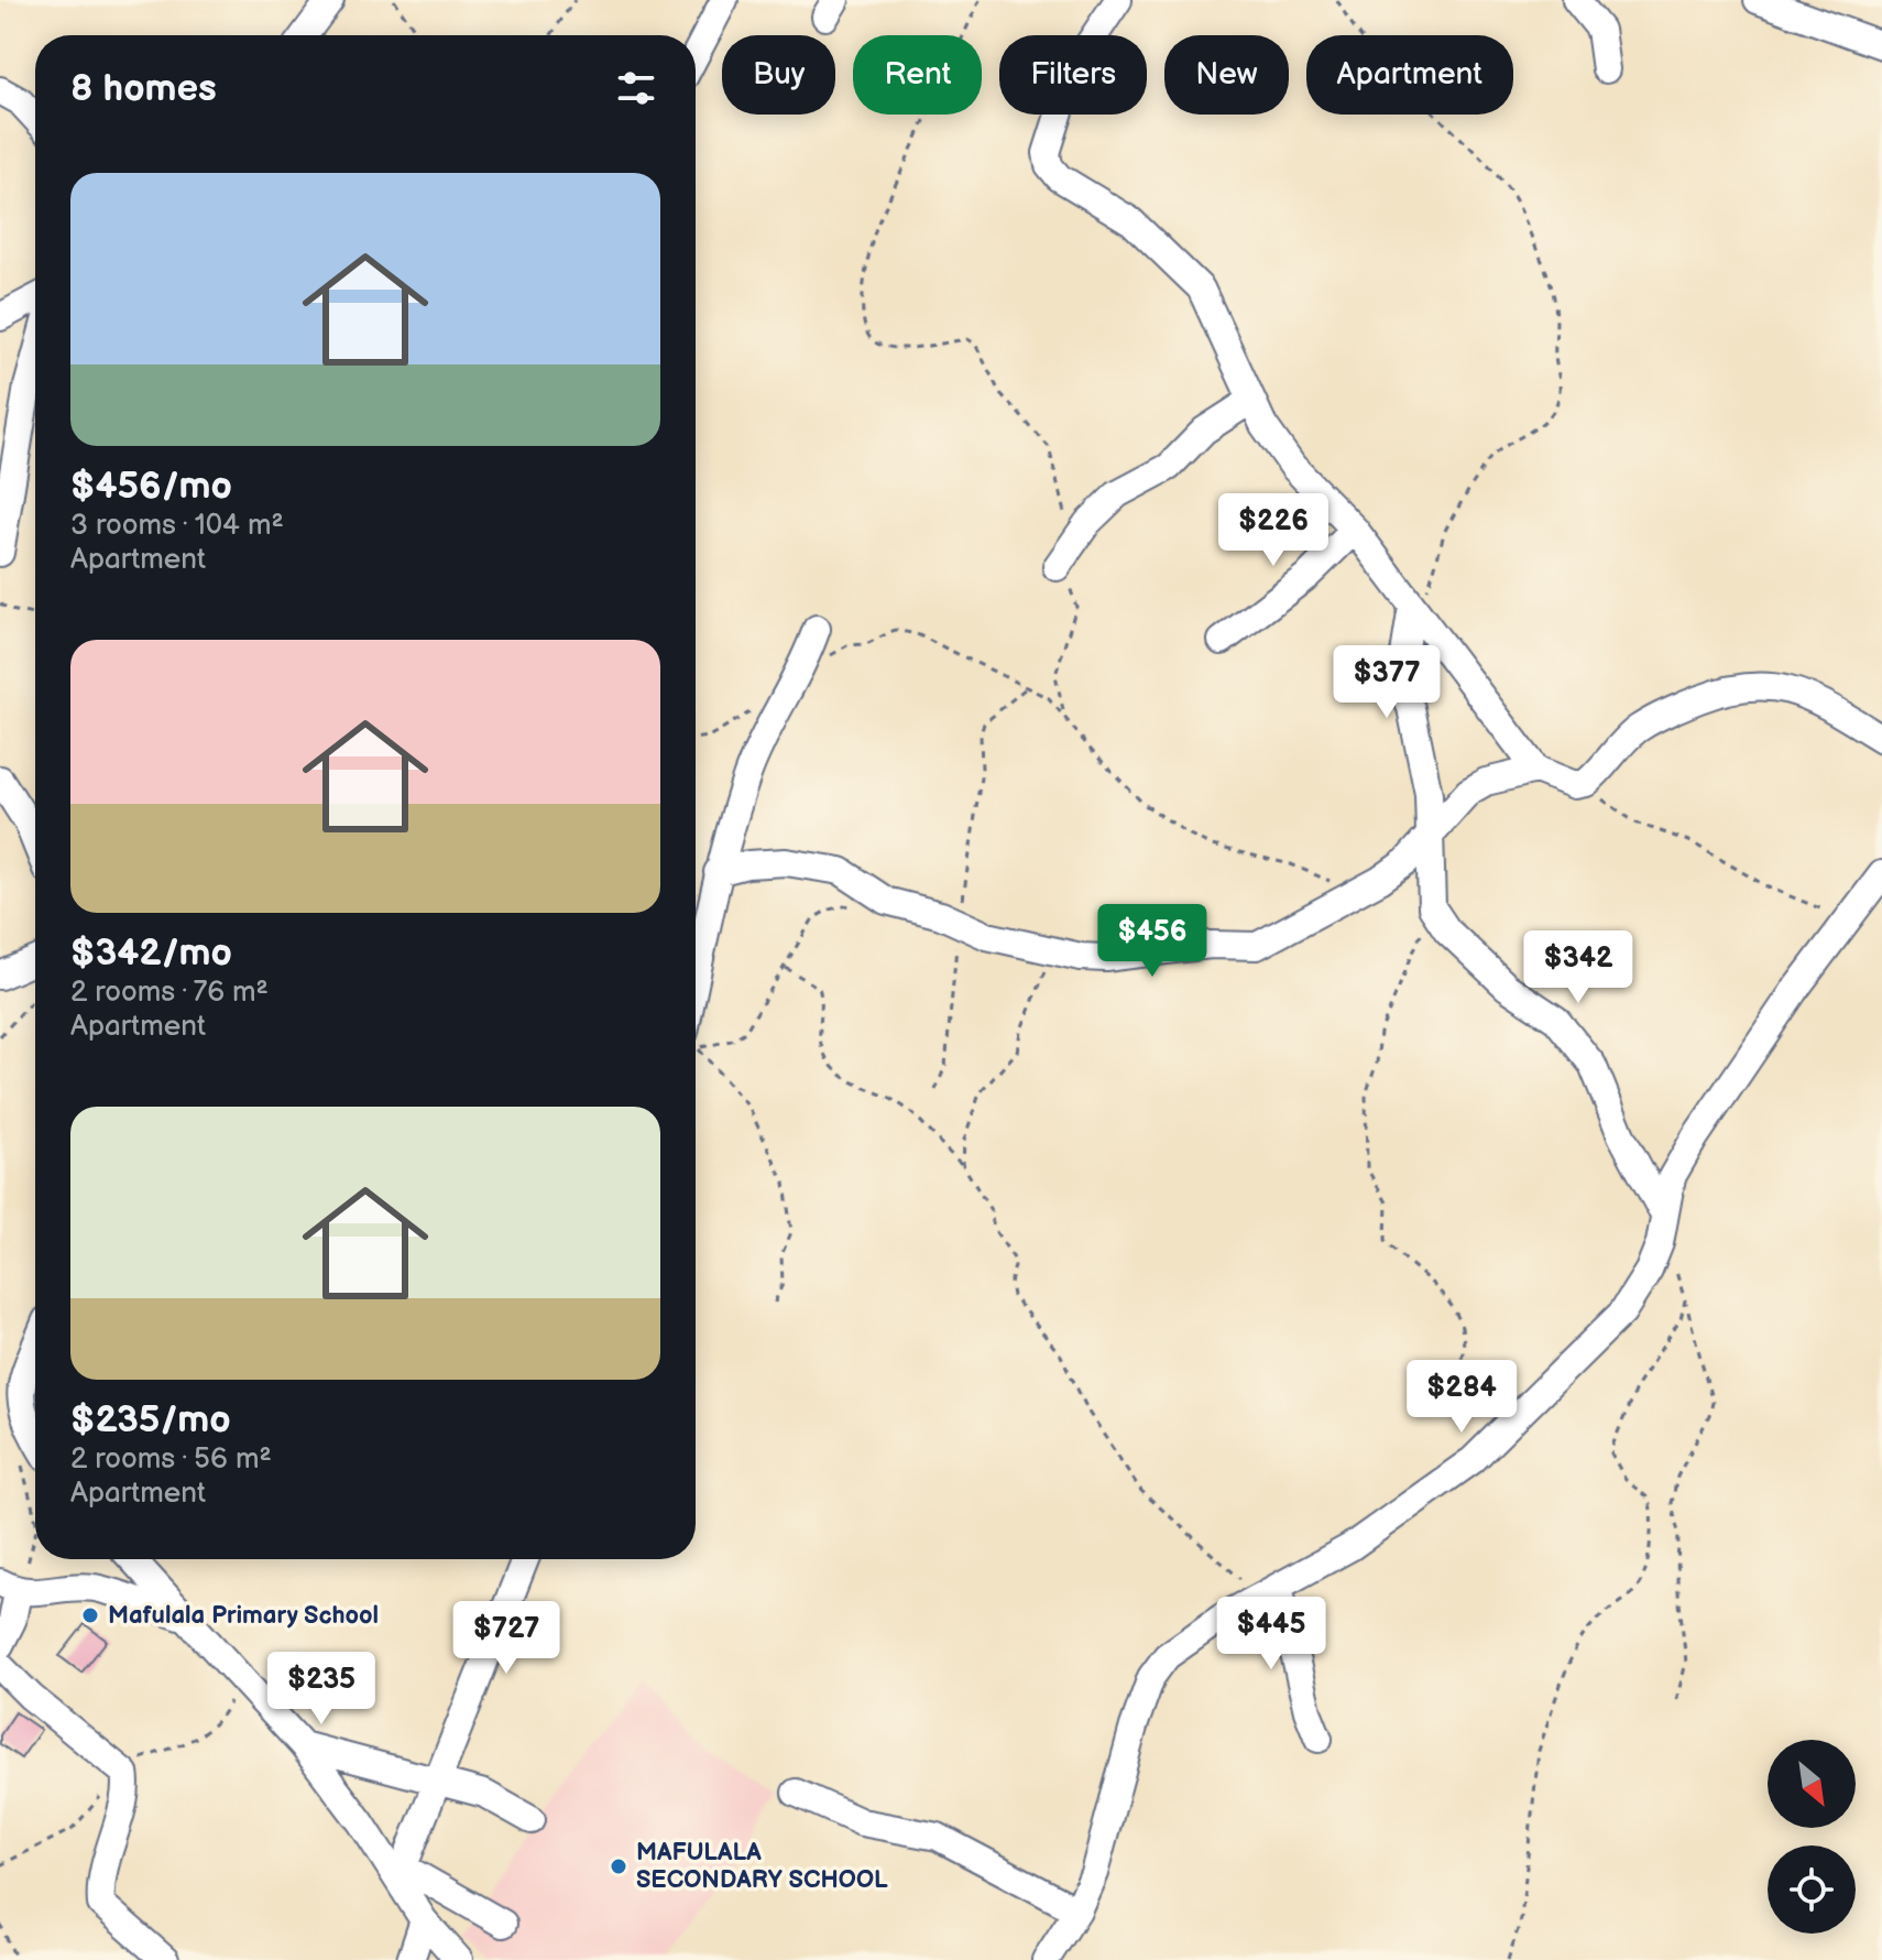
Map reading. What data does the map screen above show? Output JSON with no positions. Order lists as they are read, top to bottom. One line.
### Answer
{"places":["Mafulala Primary School","MAFULALA SECONDARY SCHOOL"],"north":"bottom right","page":{"chip":["Buy","Rent","Filters","New","Apartment"],"heading":"8 homes","list":[{"name":"$456/mo","note":"3 rooms · 104 m² · Apartment"},{"name":"$342/mo","note":"2 rooms · 76 m² · Apartment"},{"name":"$235/mo","note":"2 rooms · 56 m² · Apartment"}],"price":["$226","$377","$456","$342","$284","$445","$727","$235"]}}
